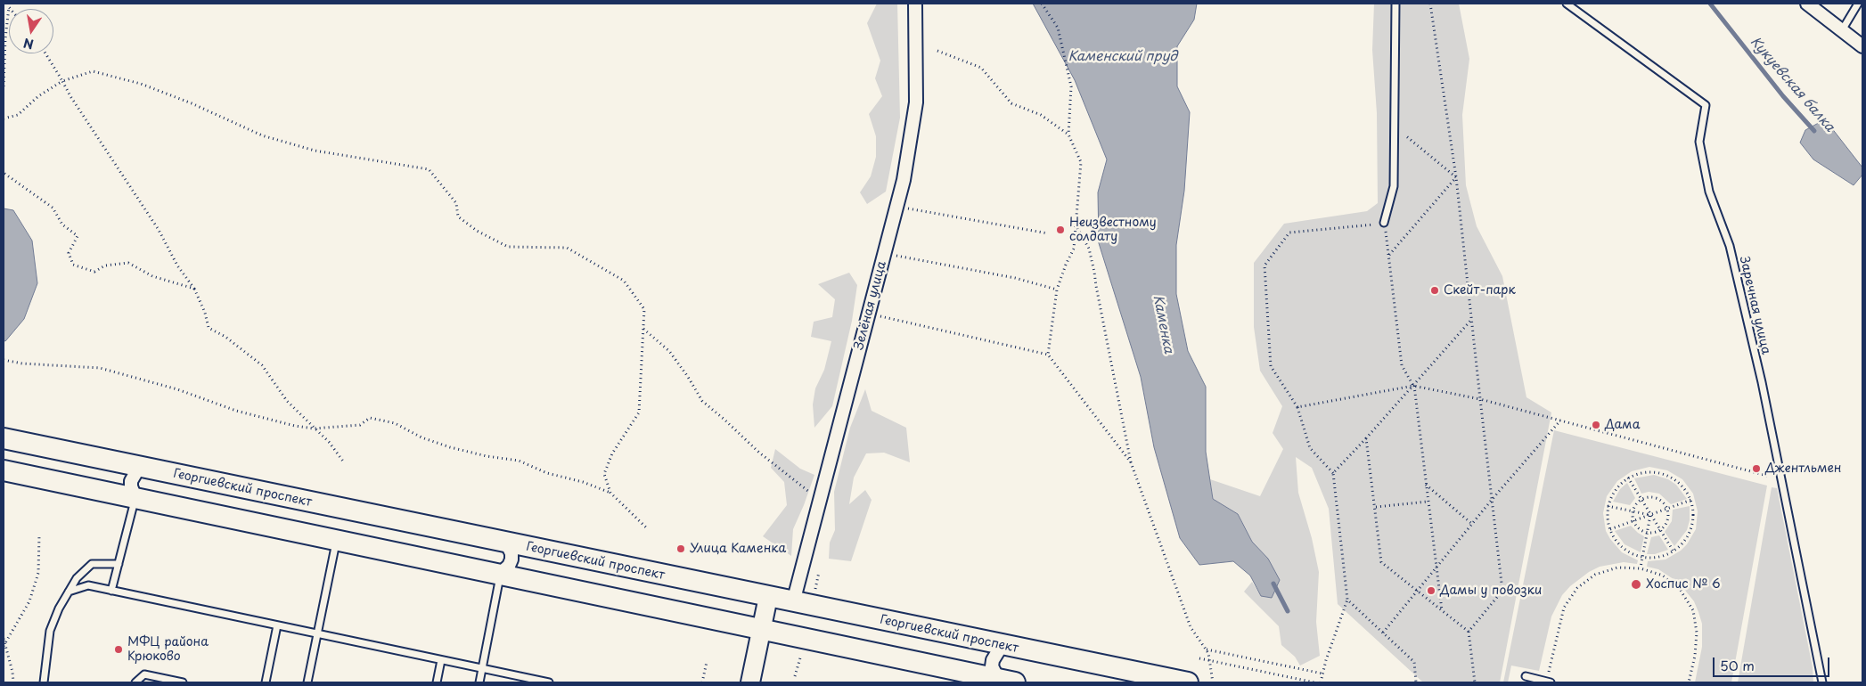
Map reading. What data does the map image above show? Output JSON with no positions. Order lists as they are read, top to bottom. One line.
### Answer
{"streets":{"main road":["Георгиевский проспект"],"street":["Зелёная улица"],"lane":["Заречная улица"]},"crossings":[["Зелёная улица","Георгиевский проспект"]],"water":["Каменский пруд","Кукуевская балка","Каменка"],"places":["Неизвестному солдату","Скейт-парк","Дама","Джентльмен","Улица Каменка","Хоспис № 6","Дамы у повозки","МФЦ района Крюково"],"scale_bar":"50 m","north":"bottom"}
